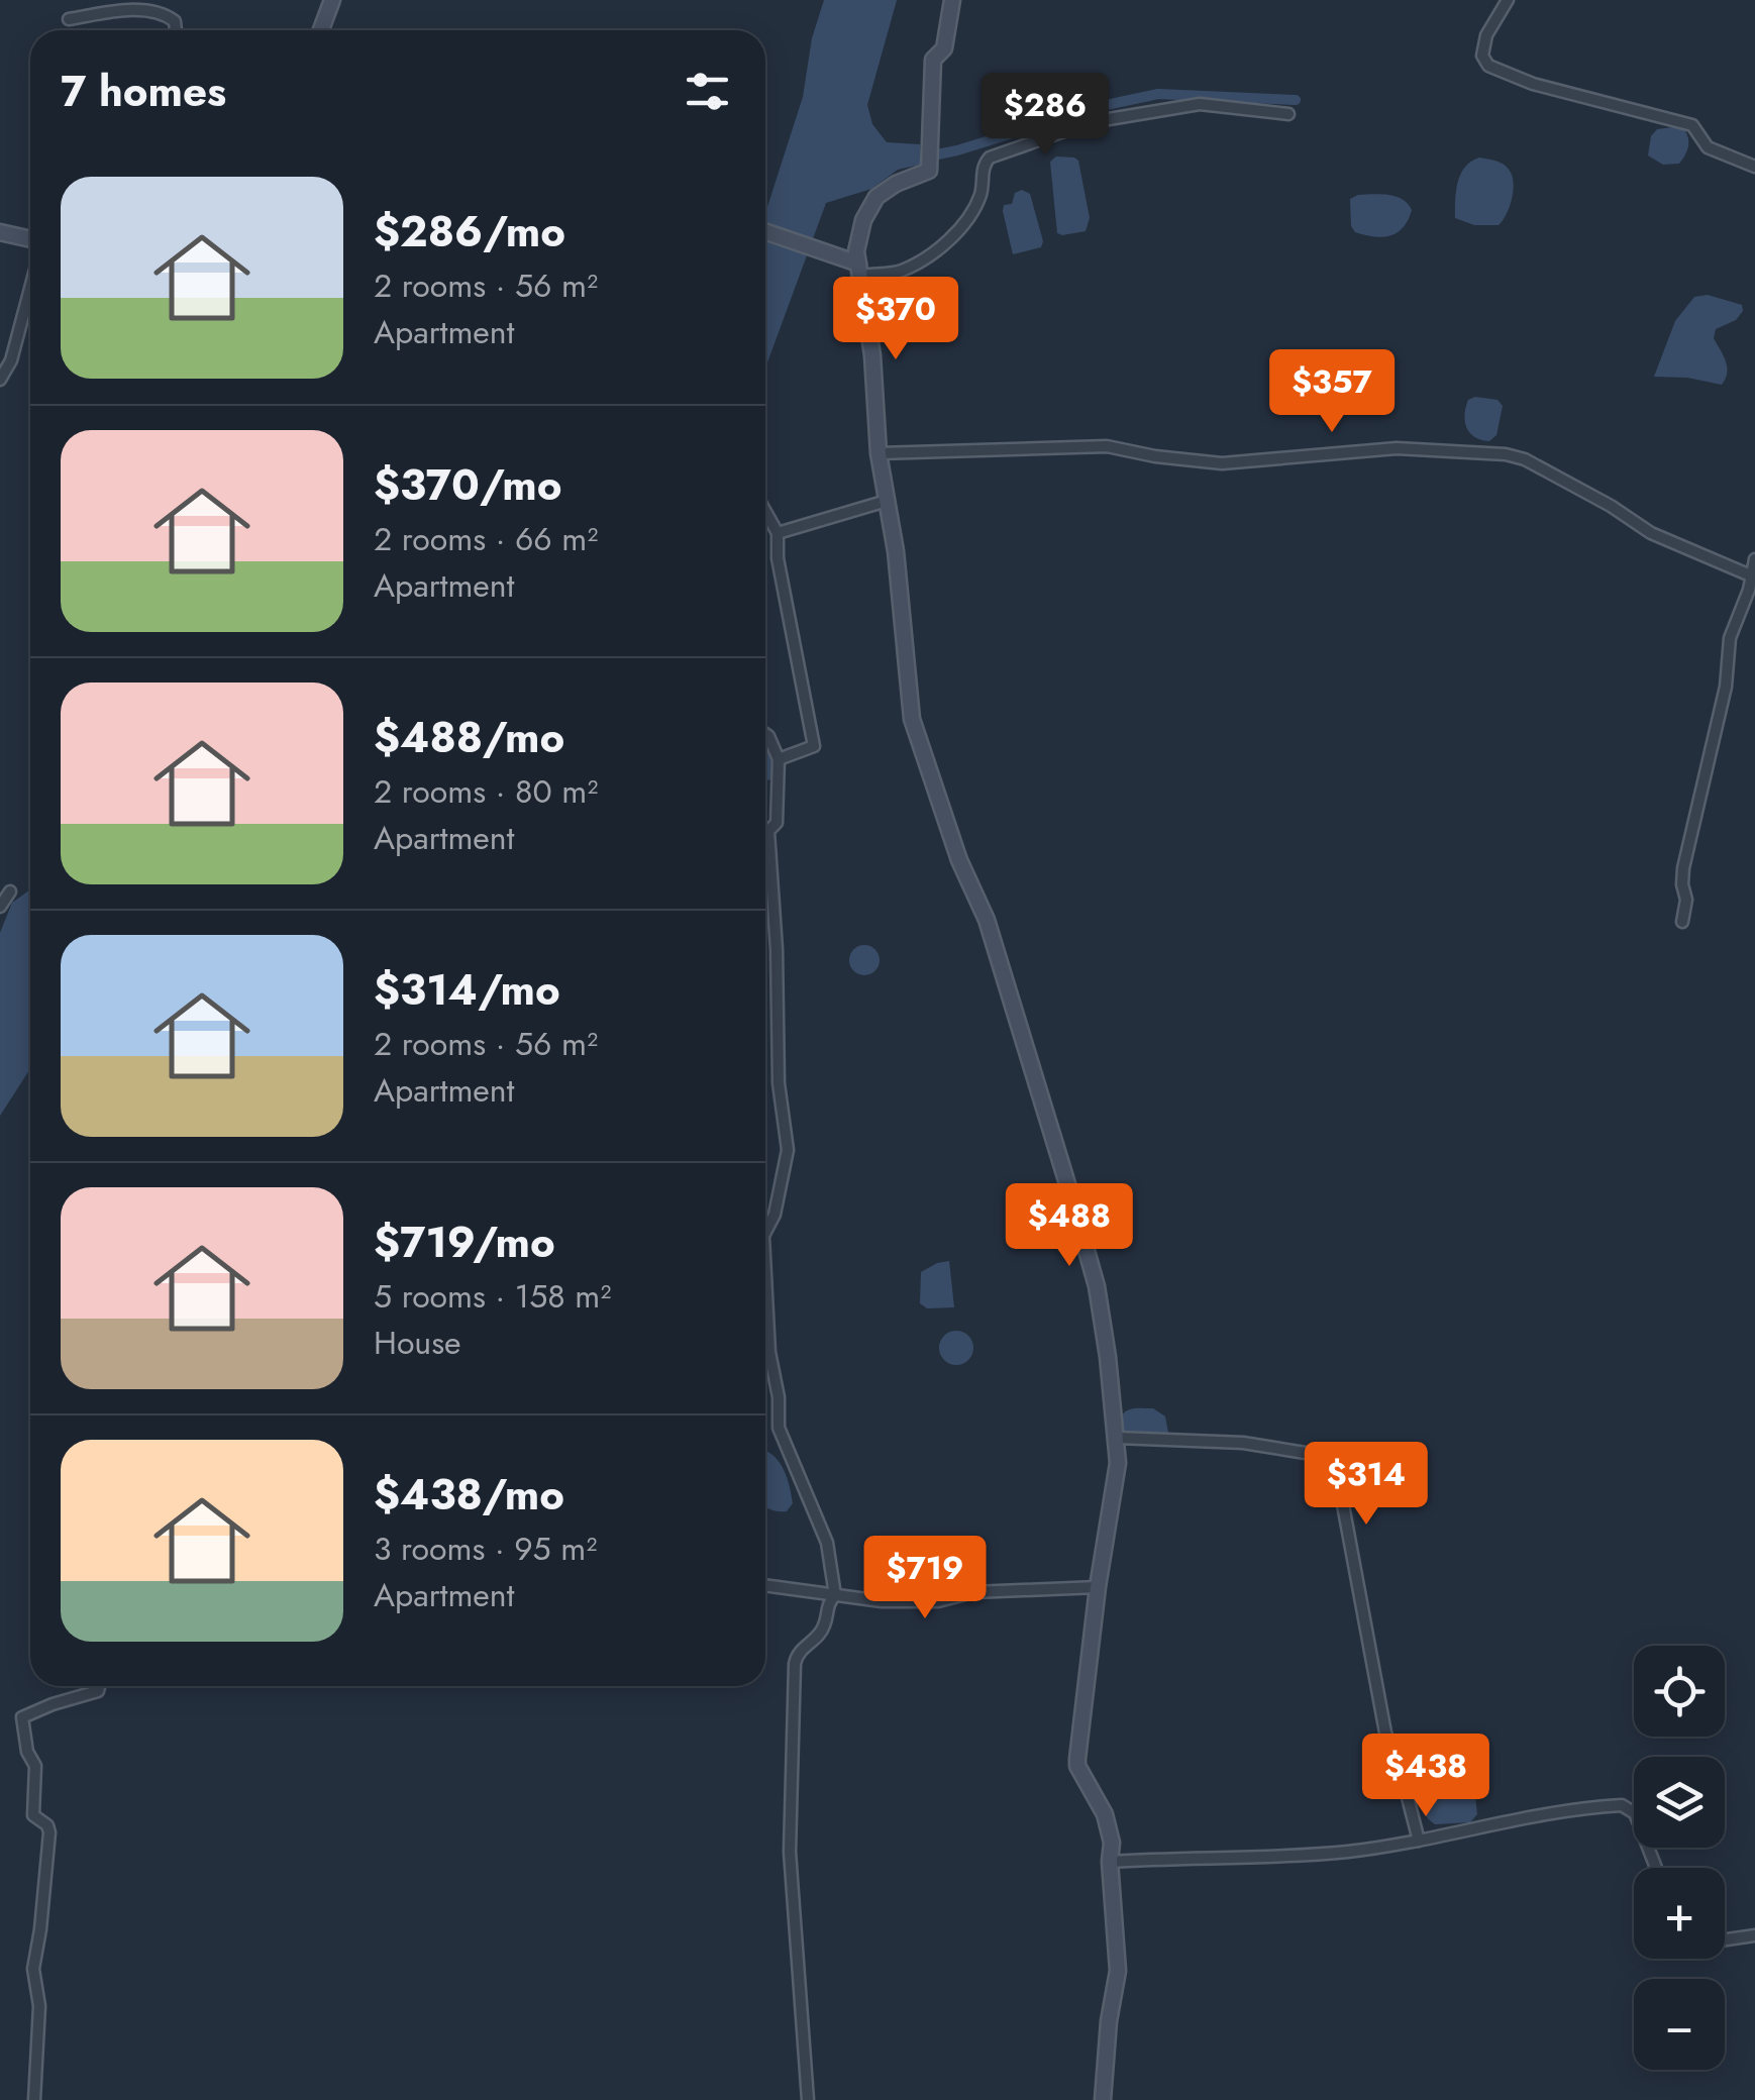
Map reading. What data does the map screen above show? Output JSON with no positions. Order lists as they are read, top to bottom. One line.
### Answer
{"page":{"heading":"7 homes","price":["$286","$370","$357","$488","$314","$719","$438"],"list":[{"name":"$286/mo","note":"2 rooms · 56 m² · Apartment"},{"name":"$370/mo","note":"2 rooms · 66 m² · Apartment"},{"name":"$488/mo","note":"2 rooms · 80 m² · Apartment"},{"name":"$314/mo","note":"2 rooms · 56 m² · Apartment"},{"name":"$719/mo","note":"5 rooms · 158 m² · House"},{"name":"$438/mo","note":"3 rooms · 95 m² · Apartment"}],"map_buttons":["+","−"]}}
